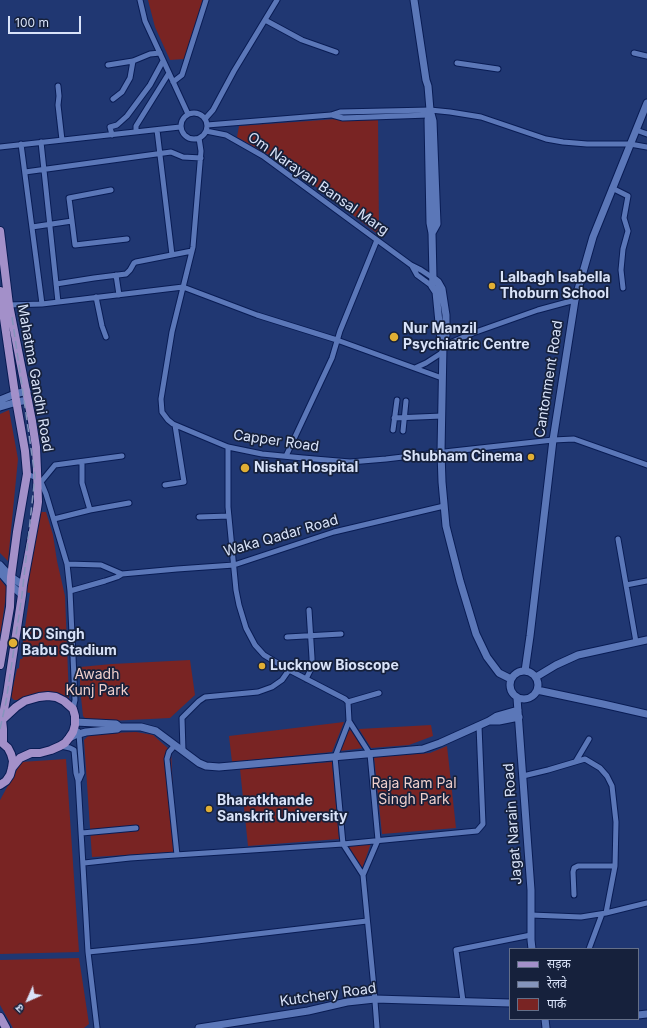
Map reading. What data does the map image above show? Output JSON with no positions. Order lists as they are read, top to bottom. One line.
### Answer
{"streets":{"main road":["Mahatma Gandhi Road"],"street":["Om Narayan Bansal Marg","Cantonment Road","Capper Road","Waka Qadar Road","Jagat Narain Road","Kutchery Road"]},"crossings":[["Om Narayan Bansal Marg","Capper Road"],["Cantonment Road","Capper Road"],["Cantonment Road","Jagat Narain Road"]],"parks":["Awadh Kunj Park","Raja Ram Pal Singh Park"],"places":["Lalbagh Isabella Thoburn School","Nur Manzil Psychiatric Centre","Shubham Cinema","Nishat Hospital","KD Singh Babu Stadium","Lucknow Bioscope","Bharatkhande Sanskrit University"],"legend":["सड़क","रेलवे","पार्क"],"scale_bar":"100 m","north":"bottom left"}
